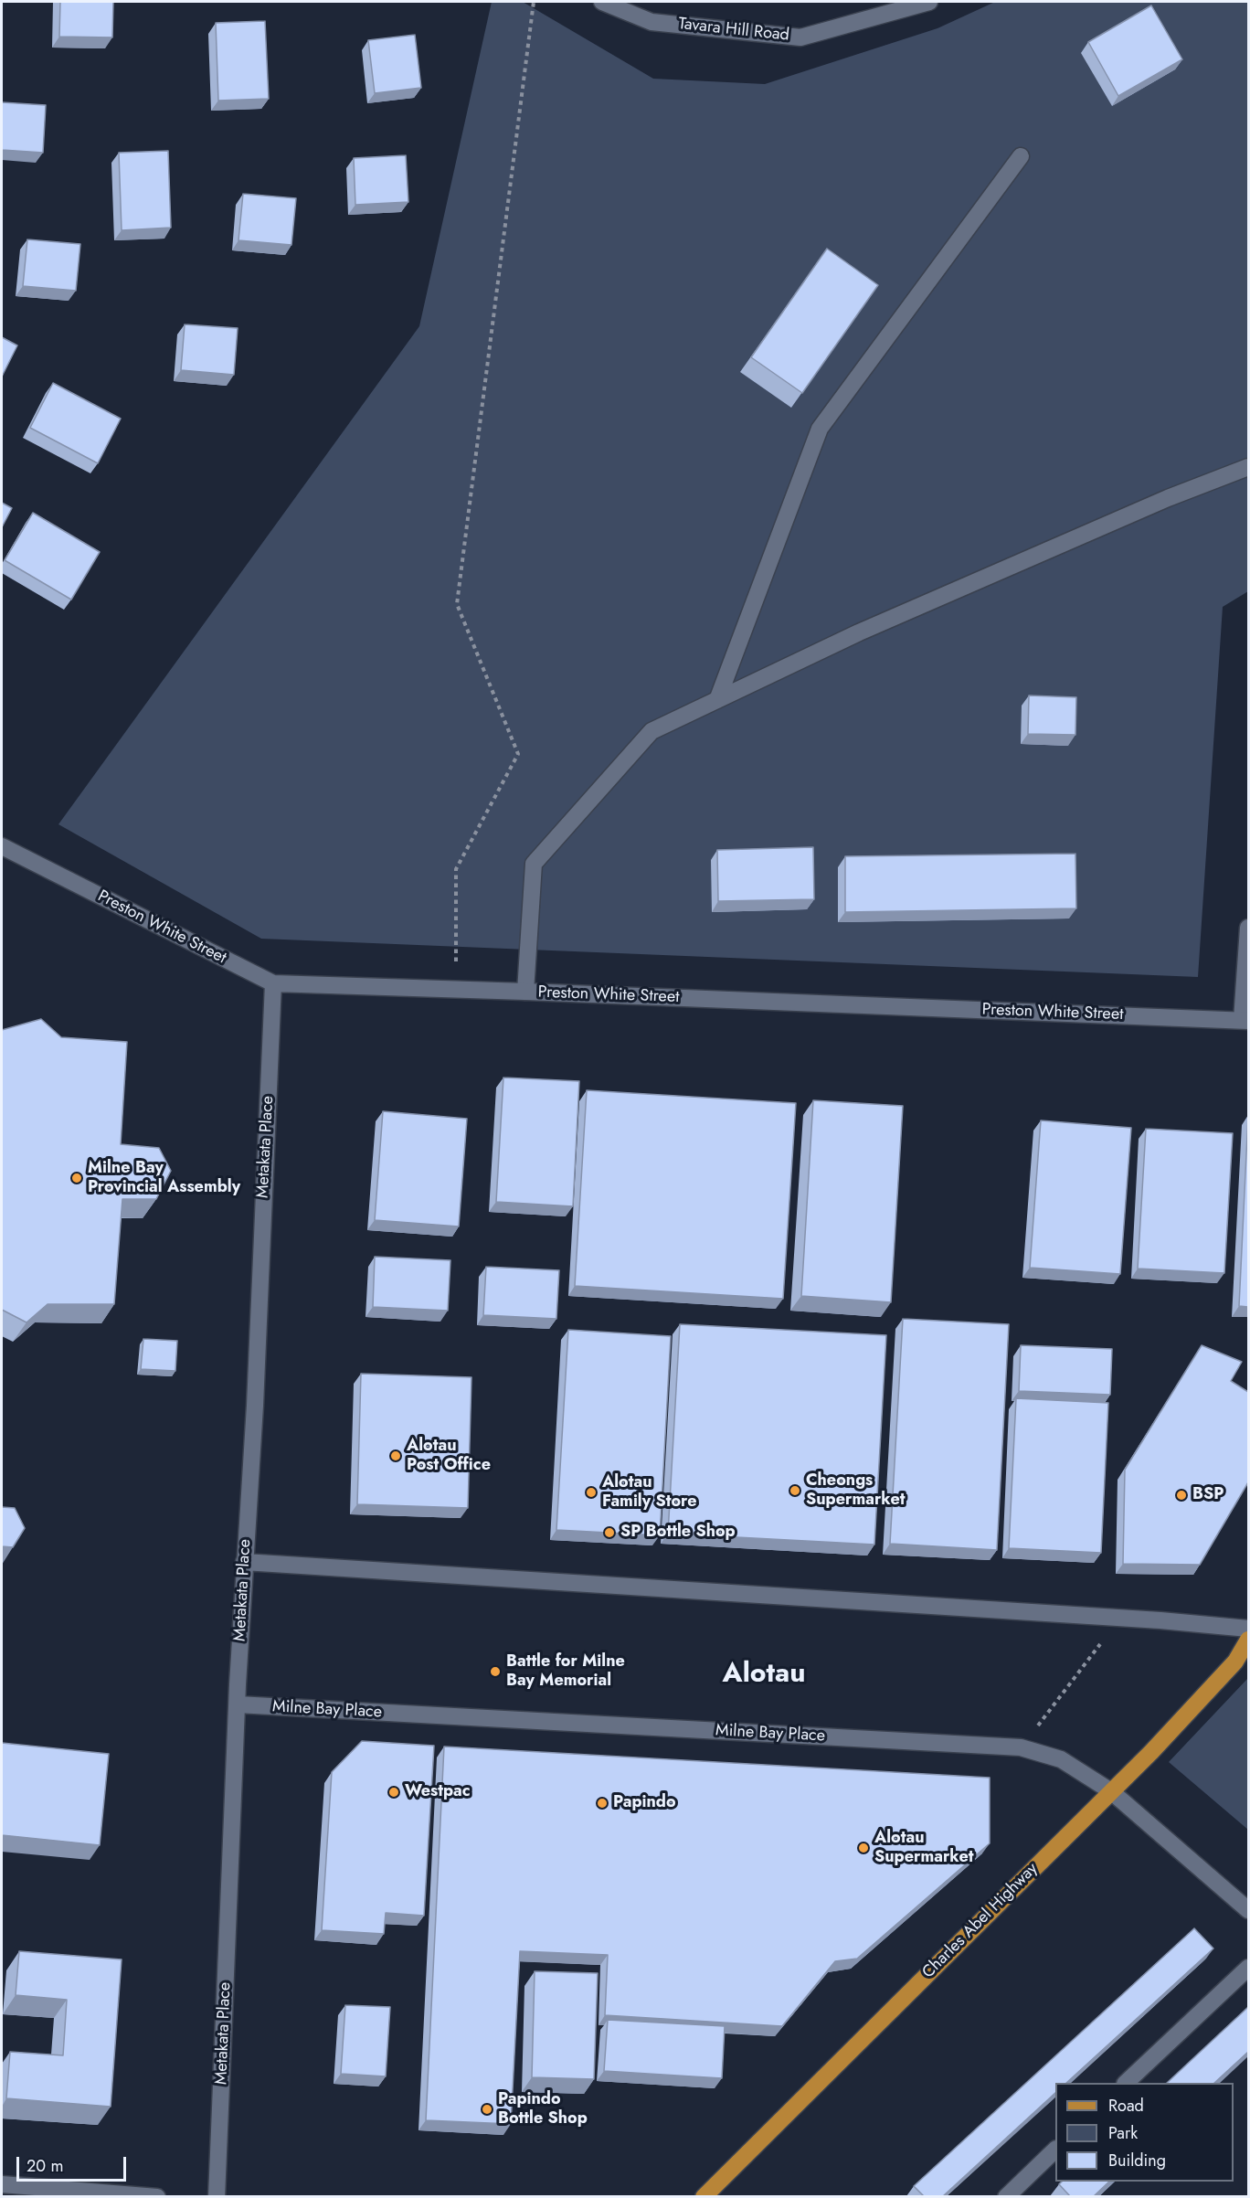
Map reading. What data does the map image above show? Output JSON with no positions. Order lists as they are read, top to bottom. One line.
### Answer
{"streets":{"main road":["Charles Abel Highway"],"street":["Tavara Hill Road","Preston White Street","Metakata Place","Milne Bay Place"]},"crossings":[["Preston White Street","Metakata Place"],["Metakata Place","Milne Bay Place"],["Milne Bay Place","Charles Abel Highway"]],"districts":["Alotau"],"places":["Milne Bay Provincial Assembly","Alotau Post Office","Cheongs Supermarket","Alotau Family Store","BSP","SP Bottle Shop","Battle for Milne Bay Memorial","Westpac","Papindo","Alotau Supermarket","Papindo Bottle Shop"],"legend":["Road","Park","Building"],"scale_bar":"20 m"}
